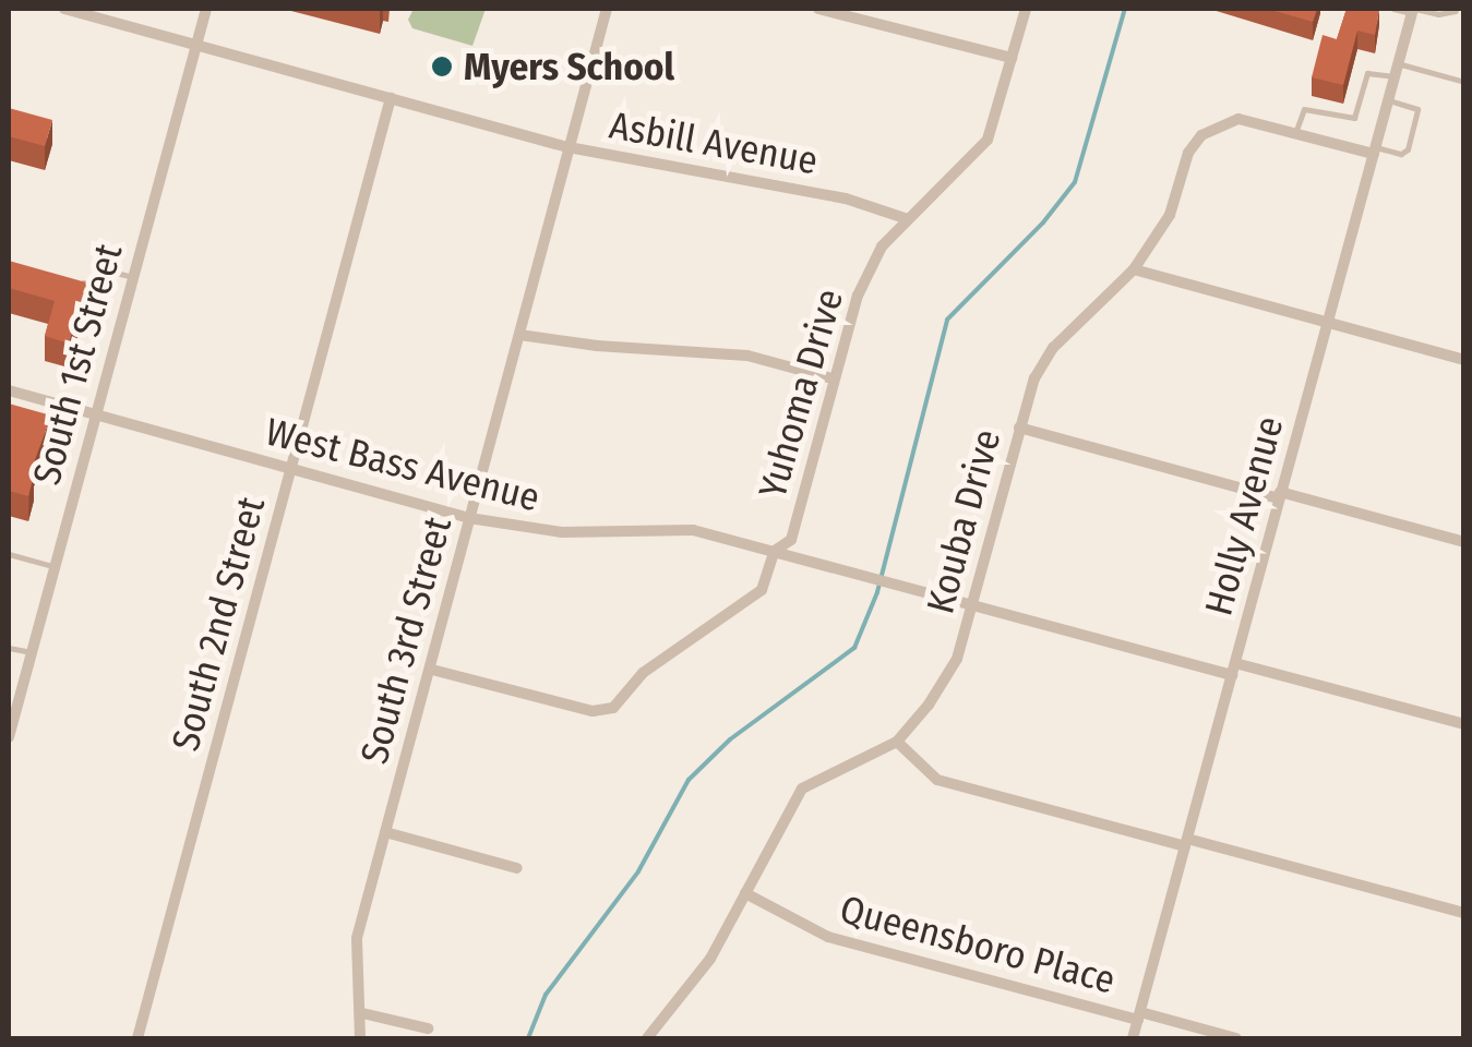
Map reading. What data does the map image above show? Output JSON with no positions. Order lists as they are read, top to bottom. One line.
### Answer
{"streets":{"street":["Asbill Avenue","South 1st Street","Yuhoma Drive","West Bass Avenue","Holly Avenue","Kouba Drive","South 2nd Street","South 3rd Street","Queensboro Place"]},"crossings":[["Asbill Avenue","South 1st Street"],["Asbill Avenue","Yuhoma Drive"],["Asbill Avenue","South 2nd Street"],["Asbill Avenue","South 3rd Street"],["South 1st Street","West Bass Avenue"],["Yuhoma Drive","West Bass Avenue"],["Yuhoma Drive","South 3rd Street"],["West Bass Avenue","Holly Avenue"],["West Bass Avenue","Kouba Drive"],["West Bass Avenue","South 2nd Street"],["West Bass Avenue","South 3rd Street"],["Holly Avenue","Kouba Drive"],["Holly Avenue","Queensboro Place"],["Kouba Drive","Queensboro Place"]],"places":["Myers School"]}
